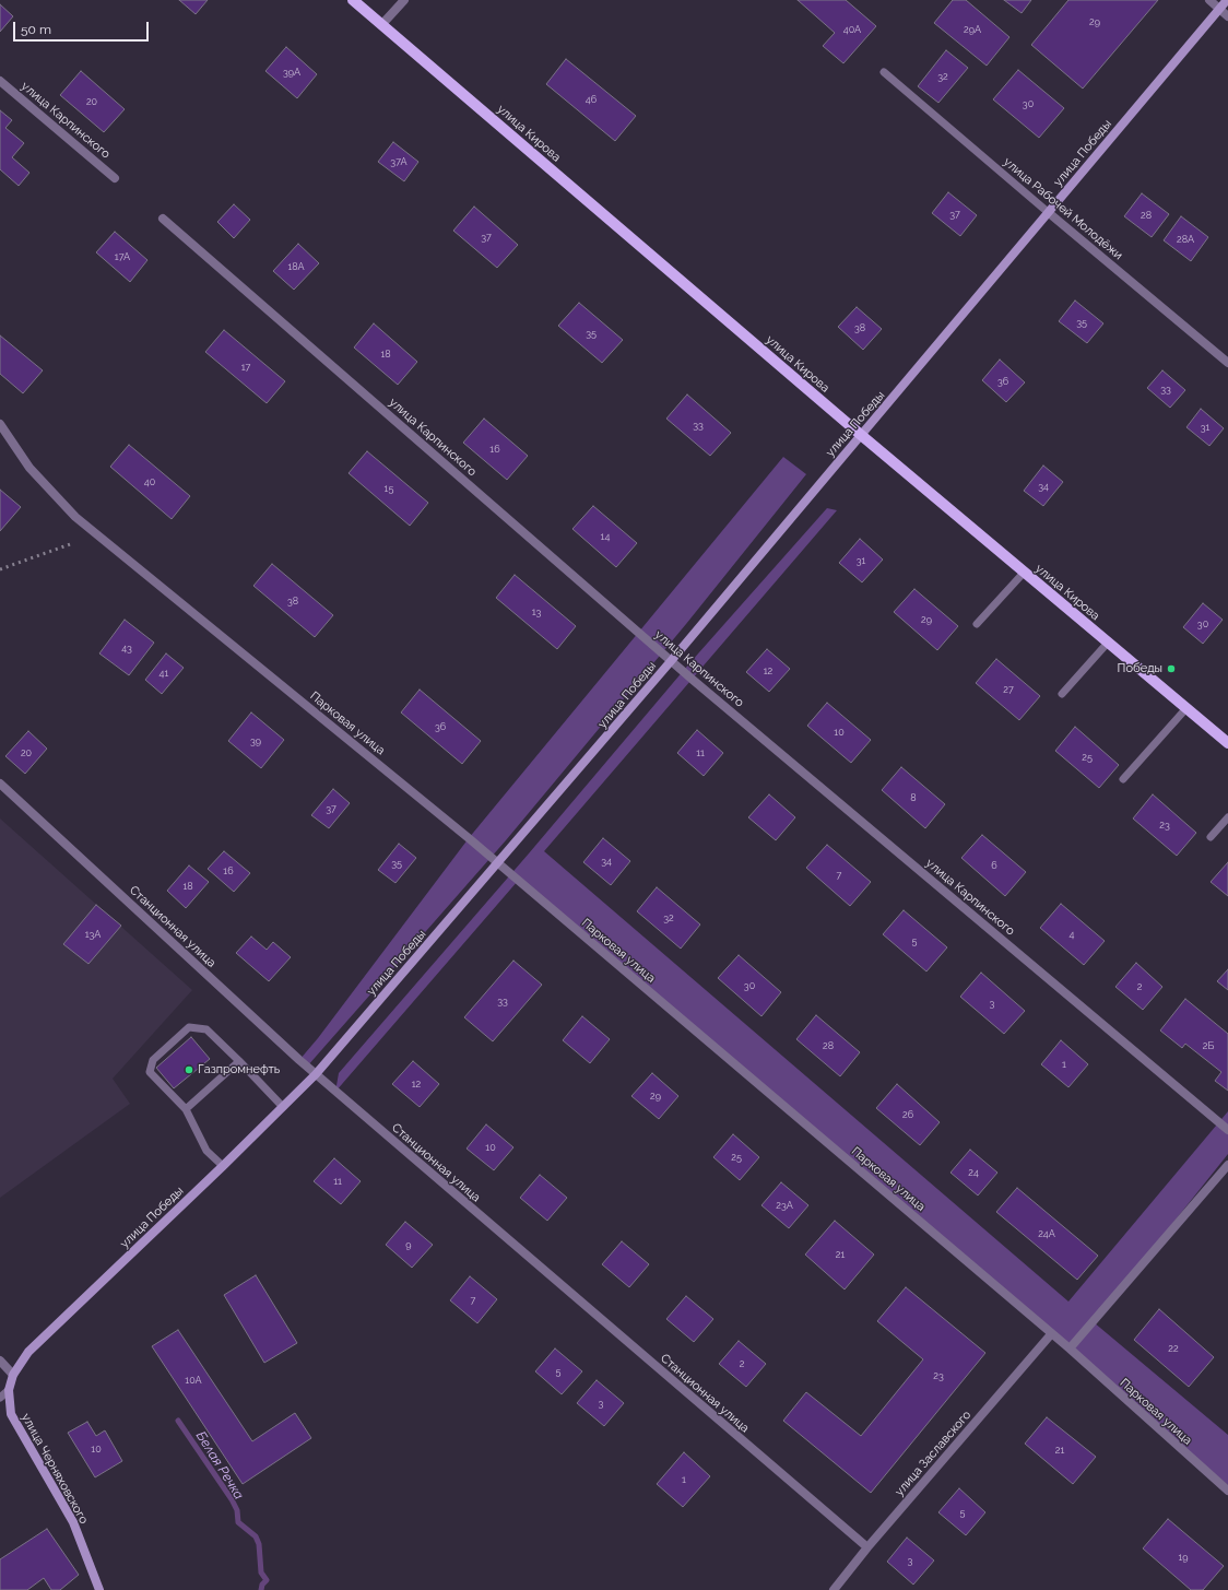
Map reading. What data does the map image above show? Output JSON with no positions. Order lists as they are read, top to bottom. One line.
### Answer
{"streets":{"main road":["улица Кирова","улица Победы","улица Черняховского"],"street":["улица Карпинского","улица Рабочей Молодёжи","Парковая улица","Станционная улица","улица Заславского"]},"crossings":[["улица Карпинского","улица Победы"],["улица Кирова","улица Победы"],["улица Победы","улица Рабочей Молодёжи"],["улица Победы","Парковая улица"],["улица Победы","Станционная улица"],["улица Победы","улица Черняховского"],["Парковая улица","улица Заславского"],["Станционная улица","улица Заславского"]],"water":["Белая Речка"],"places":["Победы","Газпромнефть"],"house_numbers":["29","40А","29А","39А","32","46","20","30","37А","37","28","37","28А","17А","18А","35","38","35","18","17","36","33","33","31","16","40","34","15","14","31","38","13","29","30","43","12","41","27","36","10","39","20","11","25","8","37","23","34","35","6","16","7","18","32","13А","4","5","30","2","33","3","28","2Б","1","12","29","26","10","25","24","11","23А","24А","9","21","7","22","2","5","23","10А","3","10","21","1","5","19","3"],"scale_bar":"50 m"}
